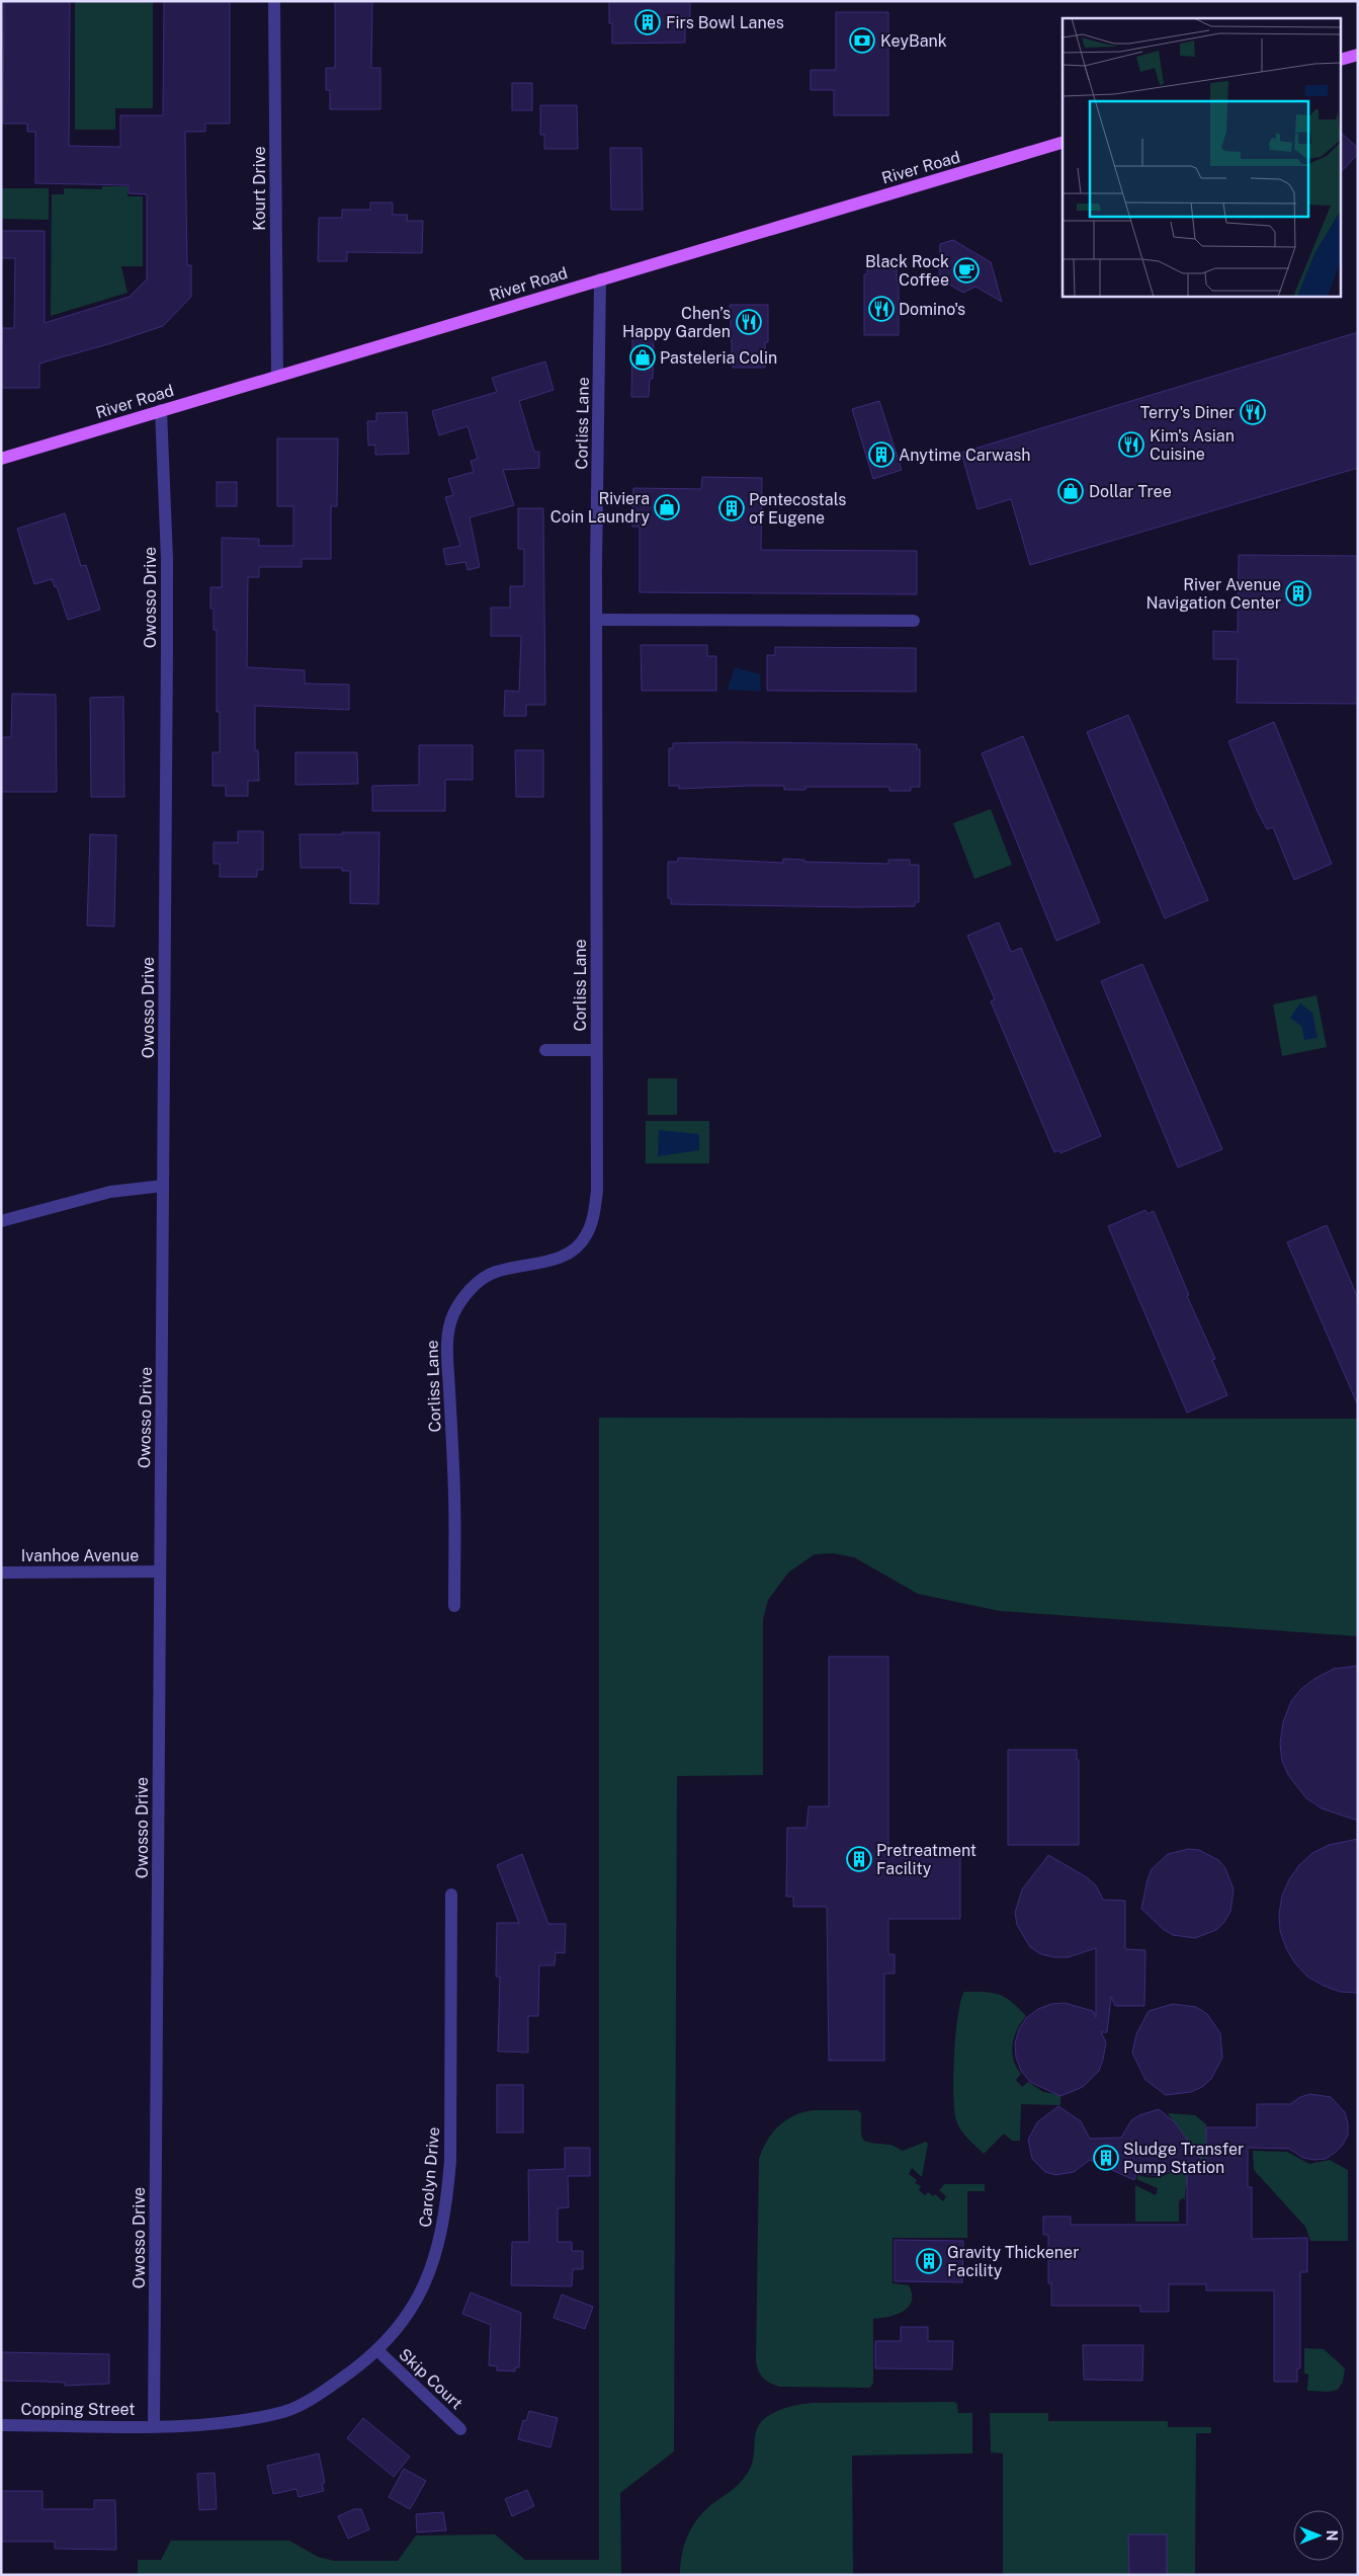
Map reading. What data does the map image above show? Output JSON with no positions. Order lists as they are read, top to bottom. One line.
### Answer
{"streets":{"main road":["River Road"],"street":["Kourt Drive","Corliss Lane","Owosso Drive","Ivanhoe Avenue","Carolyn Drive","Skip Court","Copping Street"]},"crossings":[["River Road","Kourt Drive"],["River Road","Corliss Lane"],["River Road","Owosso Drive"],["Owosso Drive","Ivanhoe Avenue"],["Owosso Drive","Carolyn Drive"],["Owosso Drive","Copping Street"],["Carolyn Drive","Skip Court"],["Carolyn Drive","Copping Street"]],"places":{"building":["Firs Bowl Lanes","Anytime Carwash","Pentecostals of Eugene","River Avenue Navigation Center","Pretreatment Facility","Sludge Transfer Pump Station","Gravity Thickener Facility"],"bank":["KeyBank"],"cafe":["Black Rock Coffee"],"restaurant":["Domino's","Chen’s Happy Garden","Terry's Diner","Kim's Asian Cuisine"],"shop":["Pasteleria Colin","Dollar Tree","Riviera Coin Laundry"]},"north":"right"}
